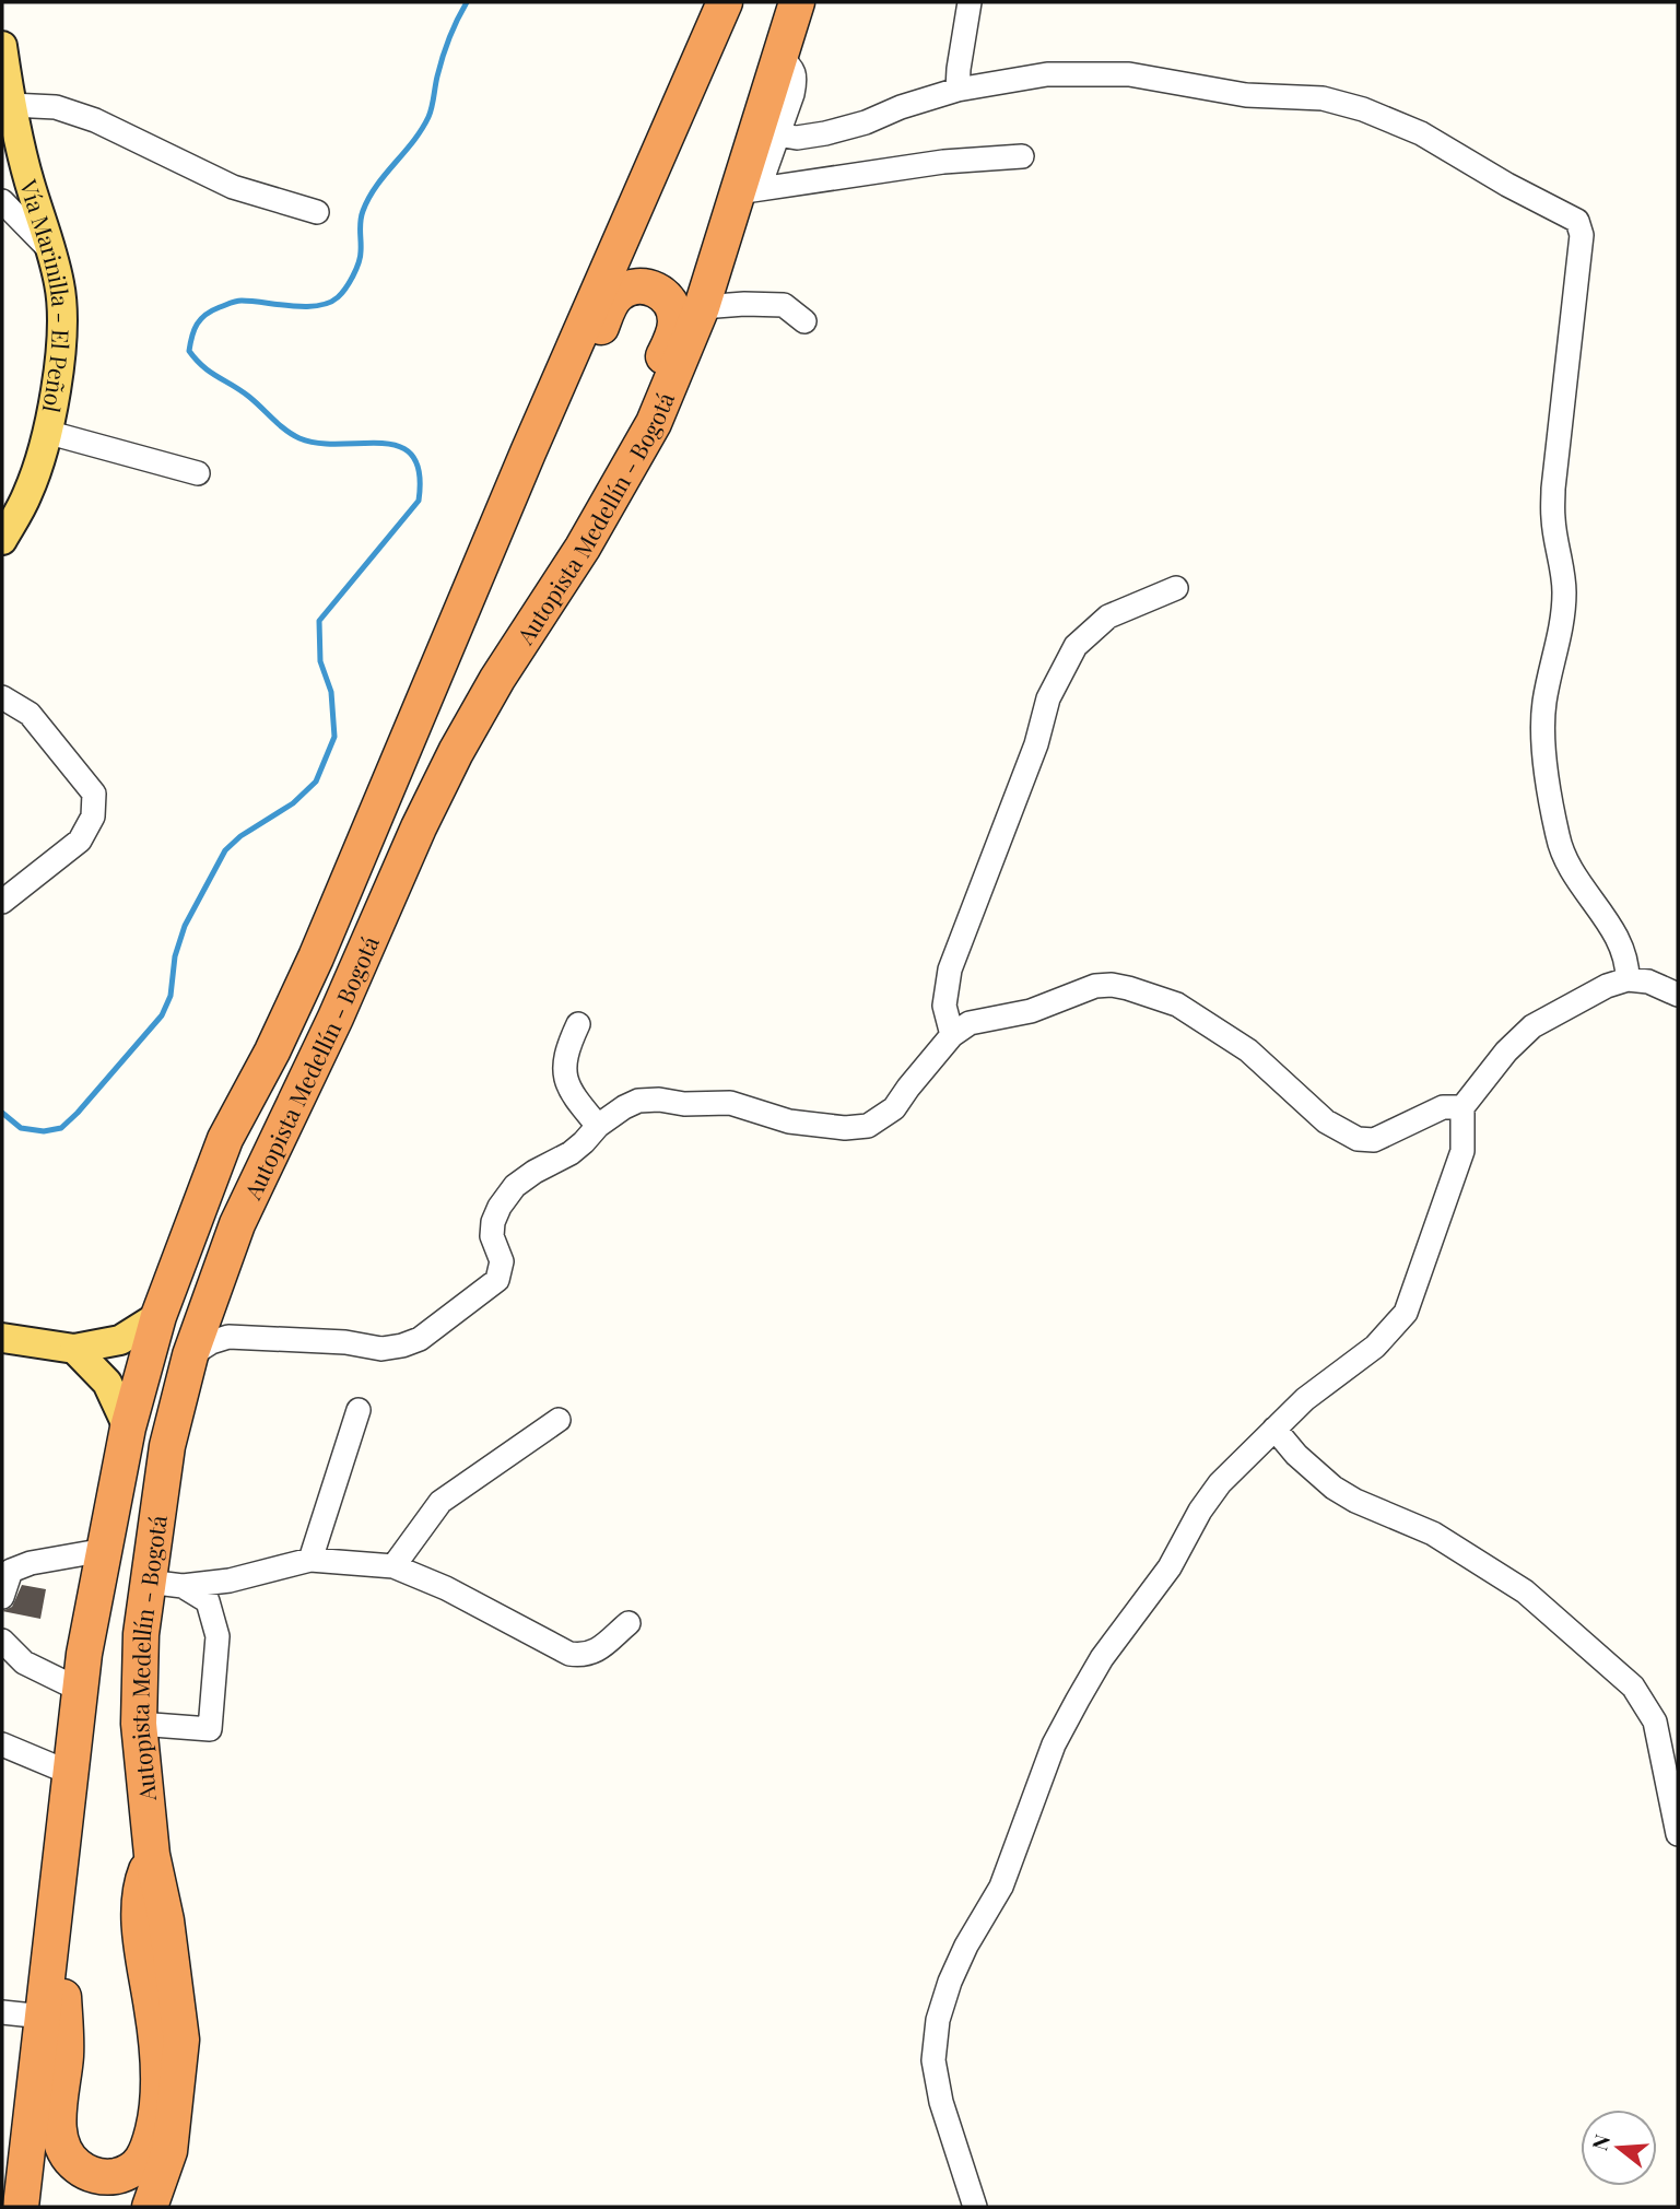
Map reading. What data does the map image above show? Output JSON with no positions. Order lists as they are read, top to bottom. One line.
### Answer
{"streets":{"highway":["Autopista Medellín - Bogotá"],"main road":["Vía Marinilla - El Peñol"]},"north":"left"}
